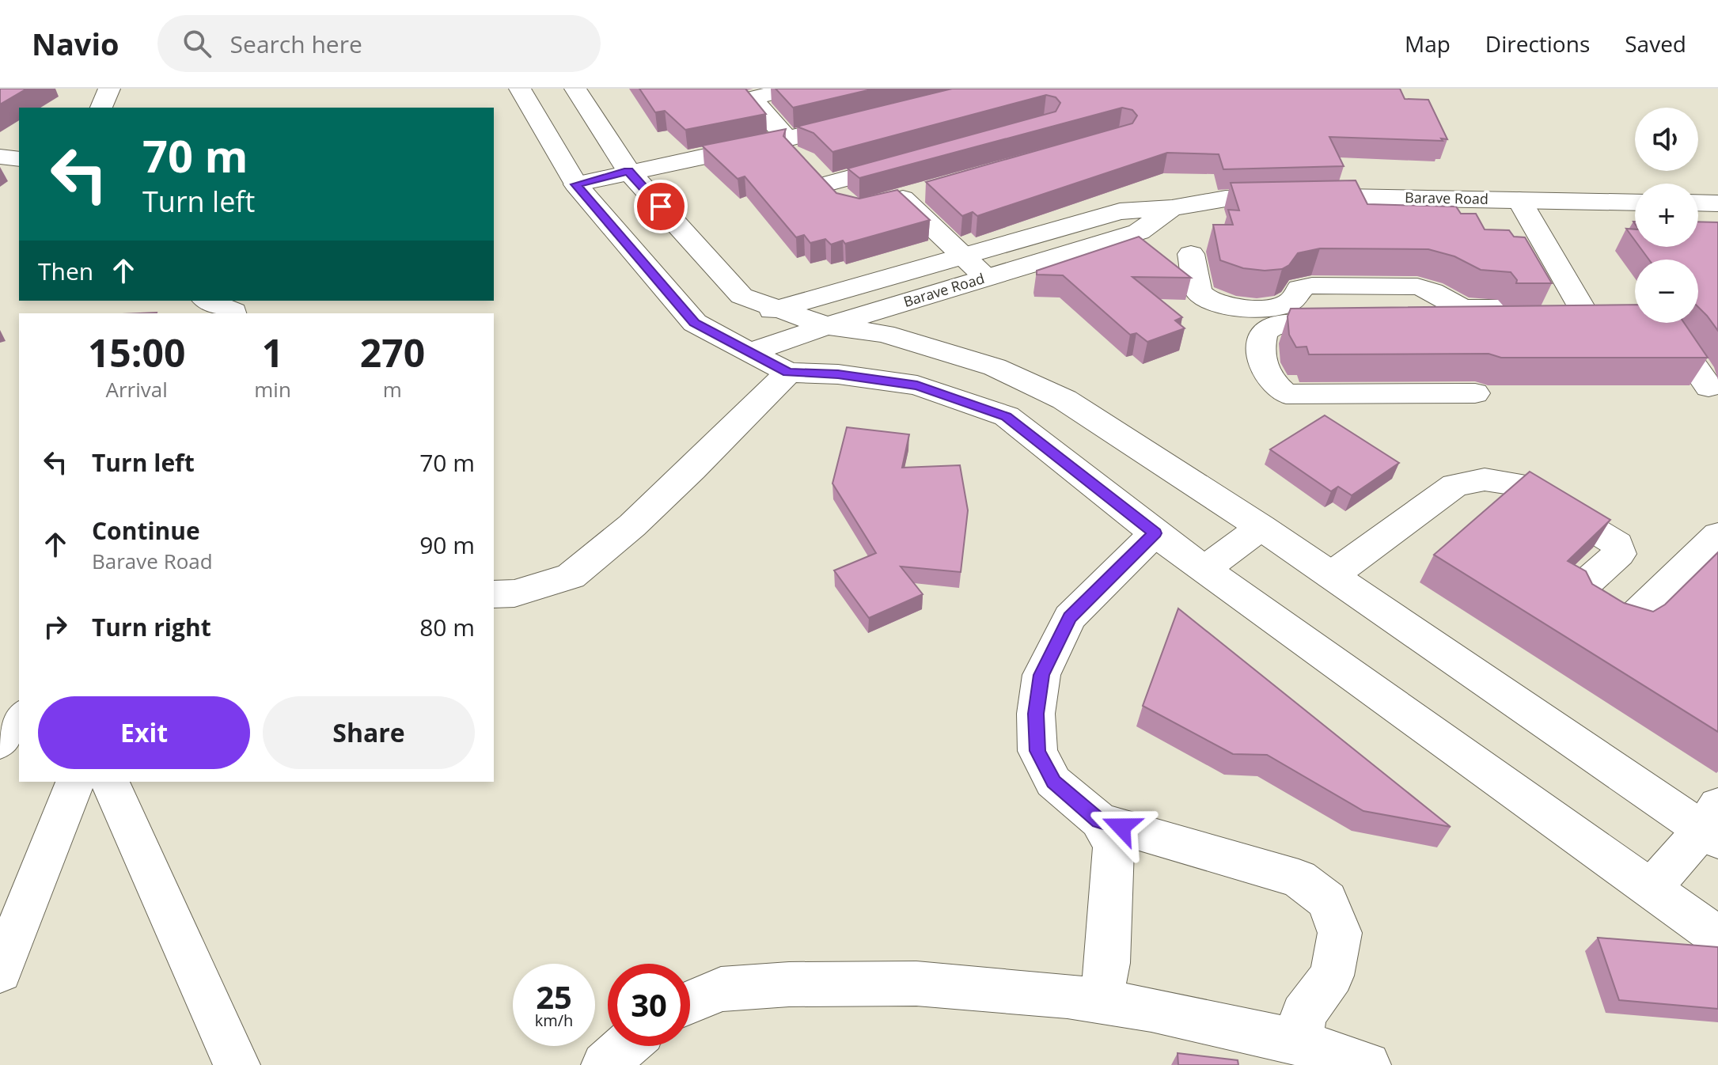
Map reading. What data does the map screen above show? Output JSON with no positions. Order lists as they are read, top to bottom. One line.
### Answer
{"streets":{"street":["Barave Road"]},"page":{"header":"Navio","search":"Search here","nav":["Map","Directions","Saved"],"map_buttons":["+","−"],"turn":["70 m","Turn left"],"then":"Then","eta":["15:00","Arrival","1","min","270","m"],"list":[{"name":"Turn left","value":"70 m"},{"name":"Continue","note":"Barave Road","value":"90 m"},{"name":"Turn right","value":"80 m"}],"buttons":["Exit","Share"],"speed":"25 km/h","limit":"30"}}
